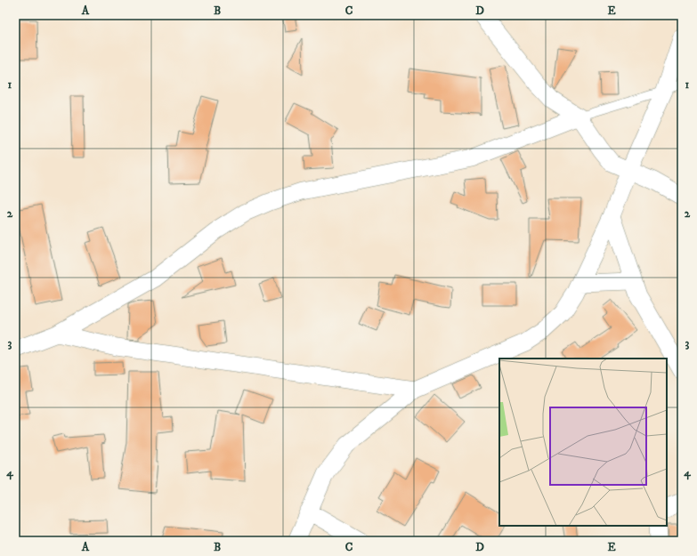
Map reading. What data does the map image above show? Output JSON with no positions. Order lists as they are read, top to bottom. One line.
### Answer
{"grid":{"columns":["A","B","C","D","E"],"rows":["1","2","3","4"]}}
